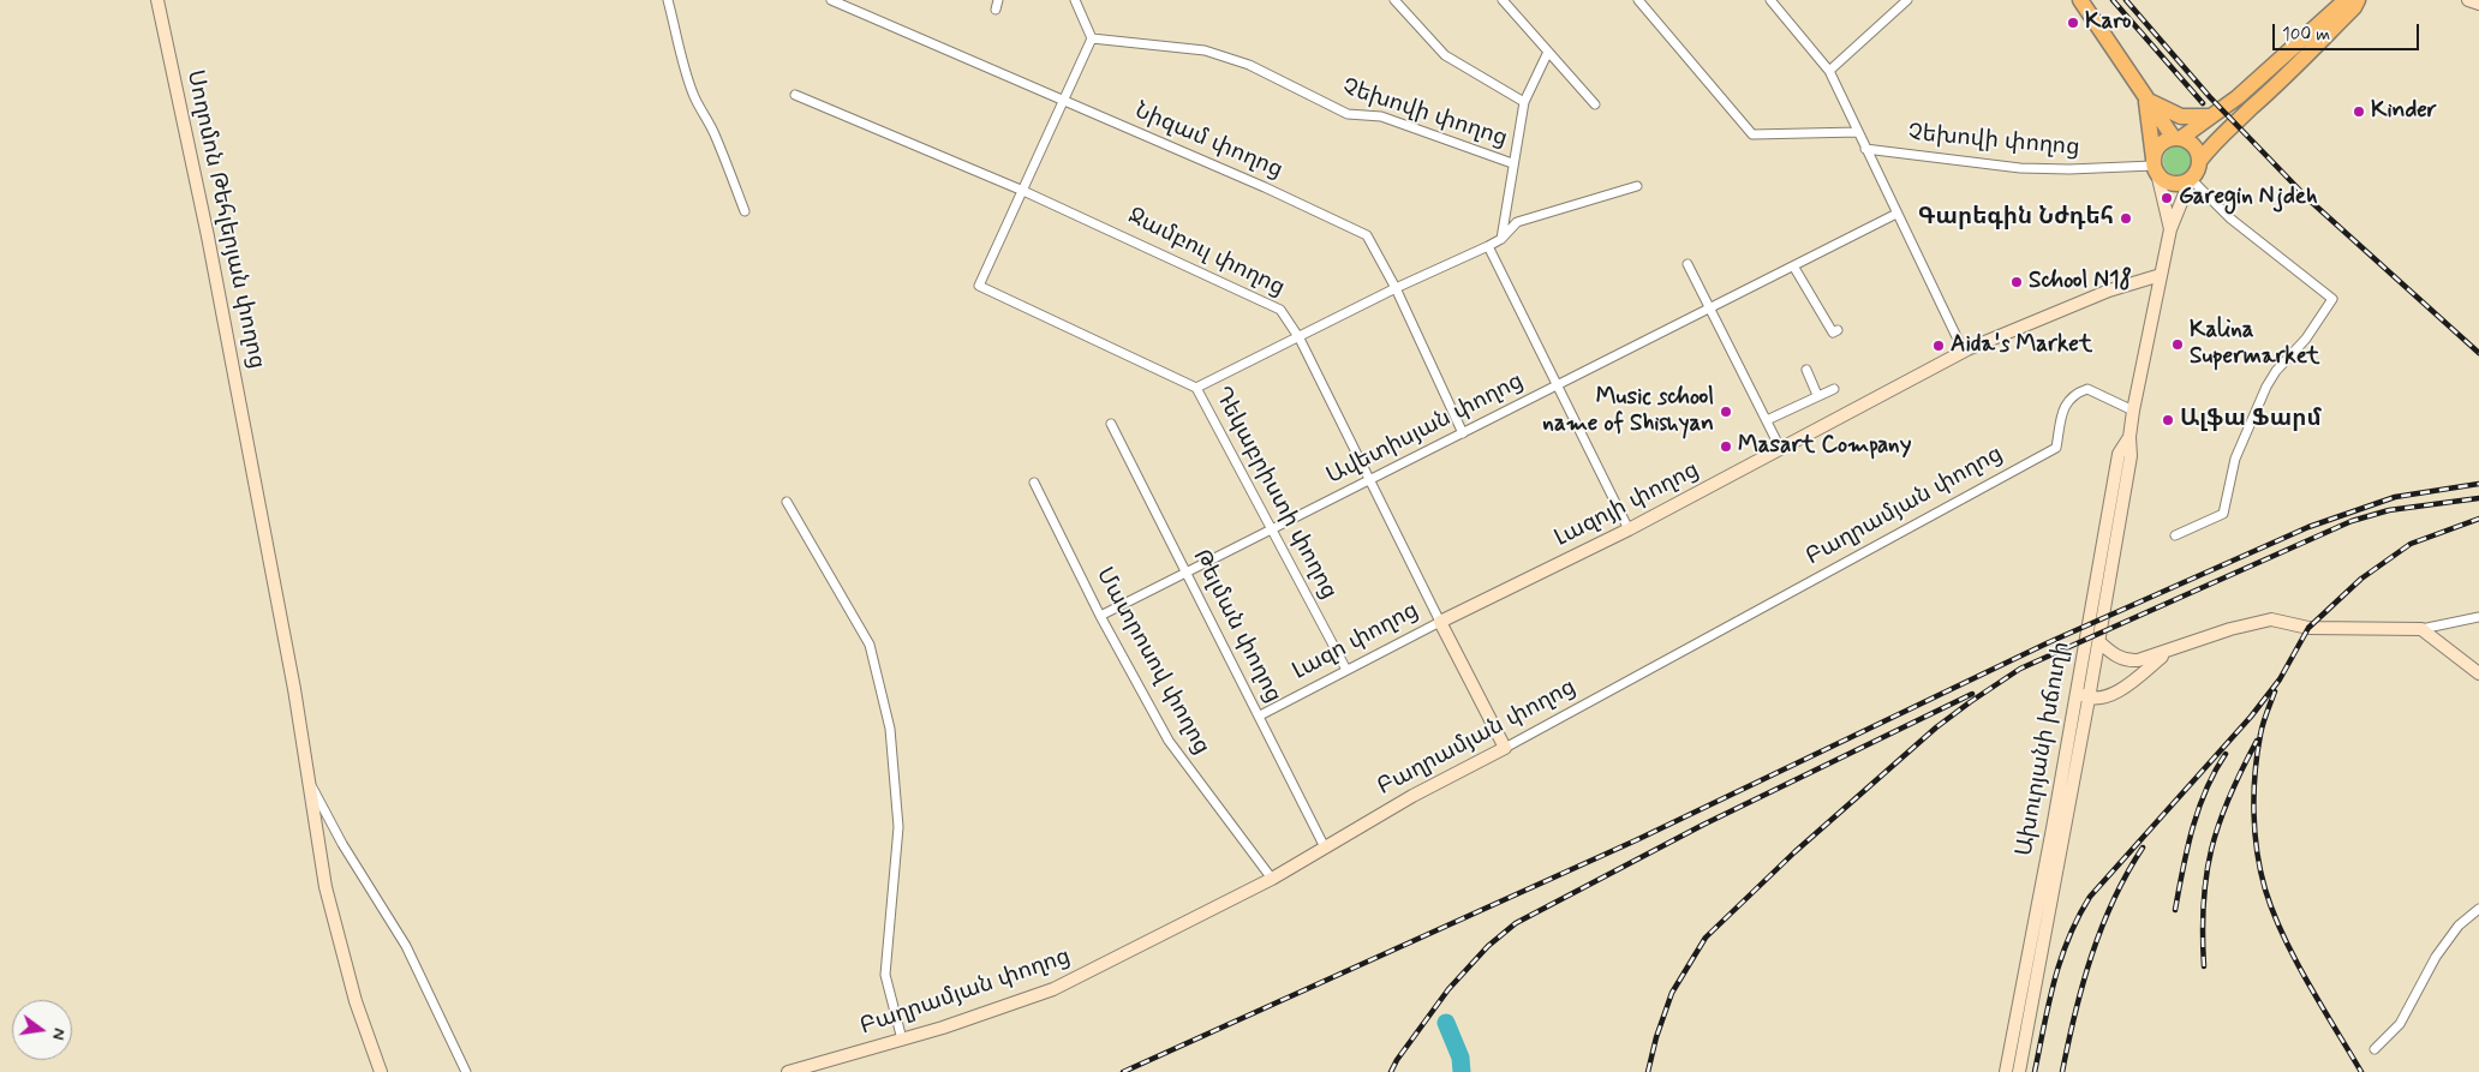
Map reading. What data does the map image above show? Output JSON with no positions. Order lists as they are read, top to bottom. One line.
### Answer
{"streets":{"street":["Չեխովի փողոց","Նիզամ փողոց","Սողոմոն Թեհլերյան փողոց","Ջամբուլ փողոց","Ավետիսյան փողոց","Դեկաբրիստի փողոց","Լազոյի փողոց","Բաղրամյան փողոց","Թելման փողոց","Լազո փողոց","Մատրոսով փողոց","Ախուրյանի խճուղի"]},"crossings":[["Չեխովի փողոց","Ախուրյանի խճուղի"],["Նիզամ փողոց","Ավետիսյան փողոց"],["Ջամբուլ փողոց","Ավետիսյան փողոց"],["Ջամբուլ փողոց","Դեկաբրիստի փողոց"],["Ջամբուլ փողոց","Լազոյի փողոց"],["Ջամբուլ փողոց","Բաղրամյան փողոց"],["Ջամբուլ փողոց","Լազո փողոց"],["Ավետիսյան փողոց","Դեկաբրիստի փողոց"],["Ավետիսյան փողոց","Թելման փողոց"],["Ավետիսյան փողոց","Մատրոսով փողոց"],["Դեկաբրիստի փողոց","Լազո փողոց"],["Լազոյի փողոց","Լազո փողոց"],["Լազոյի փողոց","Ախուրյանի խճուղի"],["Բաղրամյան փողոց","Թելման փողոց"],["Բաղրամյան փողոց","Մատրոսով փողոց"],["Բաղրամյան փողոց","Ախուրյանի խճուղի"],["Թելման փողոց","Լազո փողոց"]],"places":["Karo","Kinder","Garegin Njdeh","Գարեգին Նժդեհ","School N18","Kalina Supermarket","Aida's Market","Music school name of Shishyan","Ալֆա Ֆարմ","Masart Company"],"scale_bar":"100 m","north":"right"}
